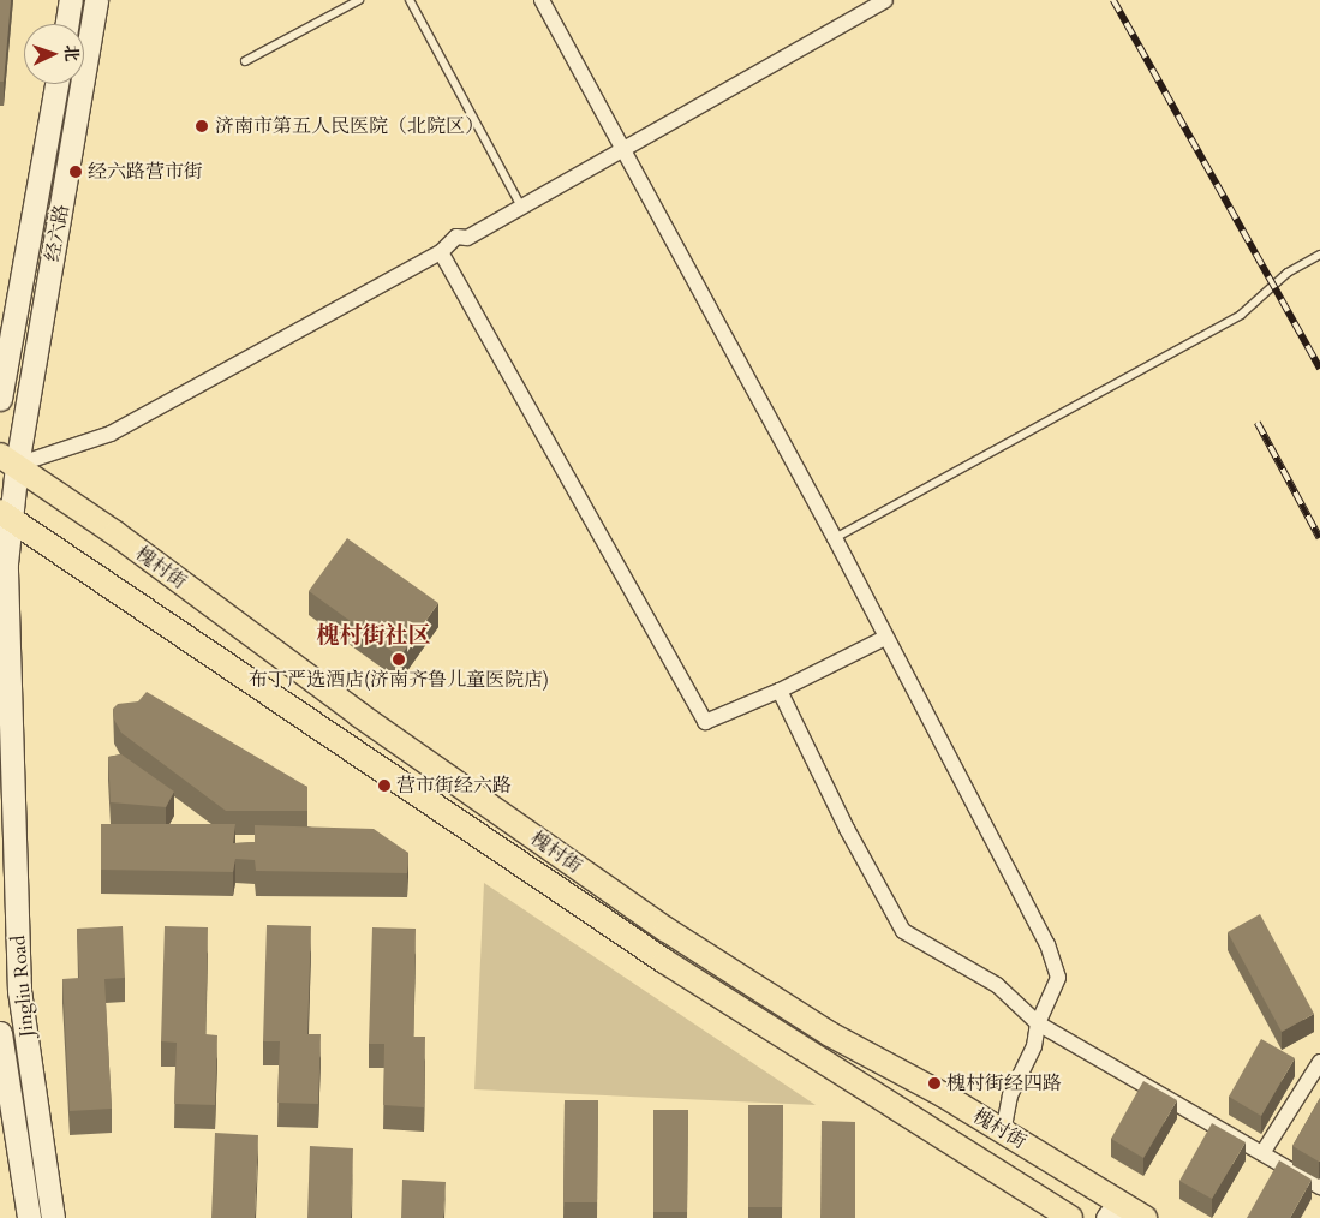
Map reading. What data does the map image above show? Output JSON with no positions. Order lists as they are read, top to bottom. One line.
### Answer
{"streets":{"main road":["经六路","槐村街","Jingliu Road"]},"crossings":[["经六路","槐村街"],["经六路","Jingliu Road"],["槐村街","Jingliu Road"]],"districts":["槐村街社区"],"places":["济南市第五人民医院（北院区）","经六路营市街","布丁严选酒店(济南齐鲁儿童医院店)","营市街经六路","槐村街经四路"],"north":"right"}
